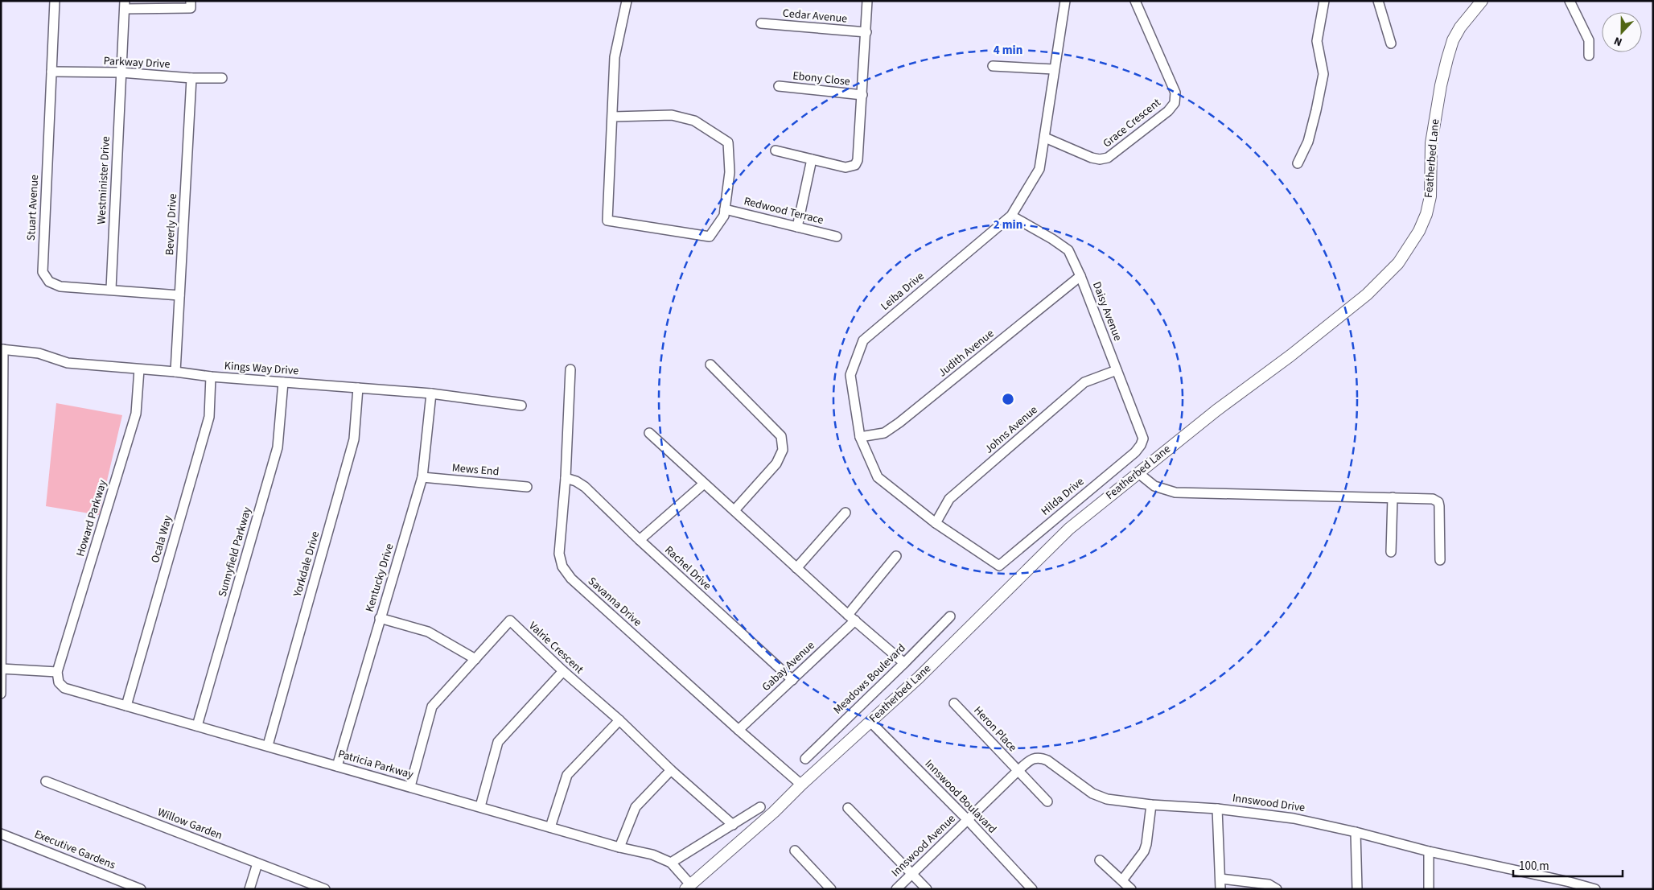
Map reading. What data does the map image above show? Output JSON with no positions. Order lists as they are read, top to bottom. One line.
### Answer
{"streets":{"main road":["Featherbed Lane"],"street":["Cedar Avenue","Parkway Drive","Ebony Close","Grace Crescent","Westminister Drive","Stuart Avenue","Redwood Terrace","Beverly Drive","Leiba Drive","Daisy Avenue","Judith Avenue","Kings Way Drive","Johns Avenue","Mews End","Hilda Drive","Howard Parkway","Ocala Way","Sunnyfield Parkway","Yorkdale Drive","Rachel Drive","Kentucky Drive","Savanna Drive","Valrie Crescent","Gabay Avenue","Meadows Boulevard","Heron Place","Patricia Parkway","Innswood Boulavard","Innswood Drive","Willow Garden","Innswood Avenue","Executive Gardens"]},"crossings":[["Parkway Drive","Westminister Drive"],["Parkway Drive","Stuart Avenue"],["Parkway Drive","Beverly Drive"],["Grace Crescent","Leiba Drive"],["Featherbed Lane","Savanna Drive"],["Featherbed Lane","Patricia Parkway"],["Featherbed Lane","Innswood Boulavard"],["Westminister Drive","Stuart Avenue"],["Stuart Avenue","Beverly Drive"],["Beverly Drive","Kings Way Drive"],["Leiba Drive","Daisy Avenue"],["Leiba Drive","Judith Avenue"],["Leiba Drive","Johns Avenue"],["Leiba Drive","Hilda Drive"],["Daisy Avenue","Judith Avenue"],["Daisy Avenue","Johns Avenue"],["Daisy Avenue","Hilda Drive"],["Kings Way Drive","Howard Parkway"],["Kings Way Drive","Ocala Way"],["Kings Way Drive","Sunnyfield Parkway"],["Kings Way Drive","Yorkdale Drive"],["Kings Way Drive","Kentucky Drive"],["Mews End","Kentucky Drive"],["Howard Parkway","Patricia Parkway"],["Ocala Way","Patricia Parkway"],["Sunnyfield Parkway","Patricia Parkway"],["Yorkdale Drive","Patricia Parkway"],["Rachel Drive","Savanna Drive"],["Rachel Drive","Gabay Avenue"],["Kentucky Drive","Patricia Parkway"],["Savanna Drive","Gabay Avenue"],["Valrie Crescent","Patricia Parkway"],["Heron Place","Innswood Drive"],["Innswood Boulavard","Innswood Drive"],["Innswood Boulavard","Innswood Avenue"],["Innswood Drive","Innswood Avenue"]],"scale_bar":"100 m","north":"bottom","rings":["4 min","2 min"]}
